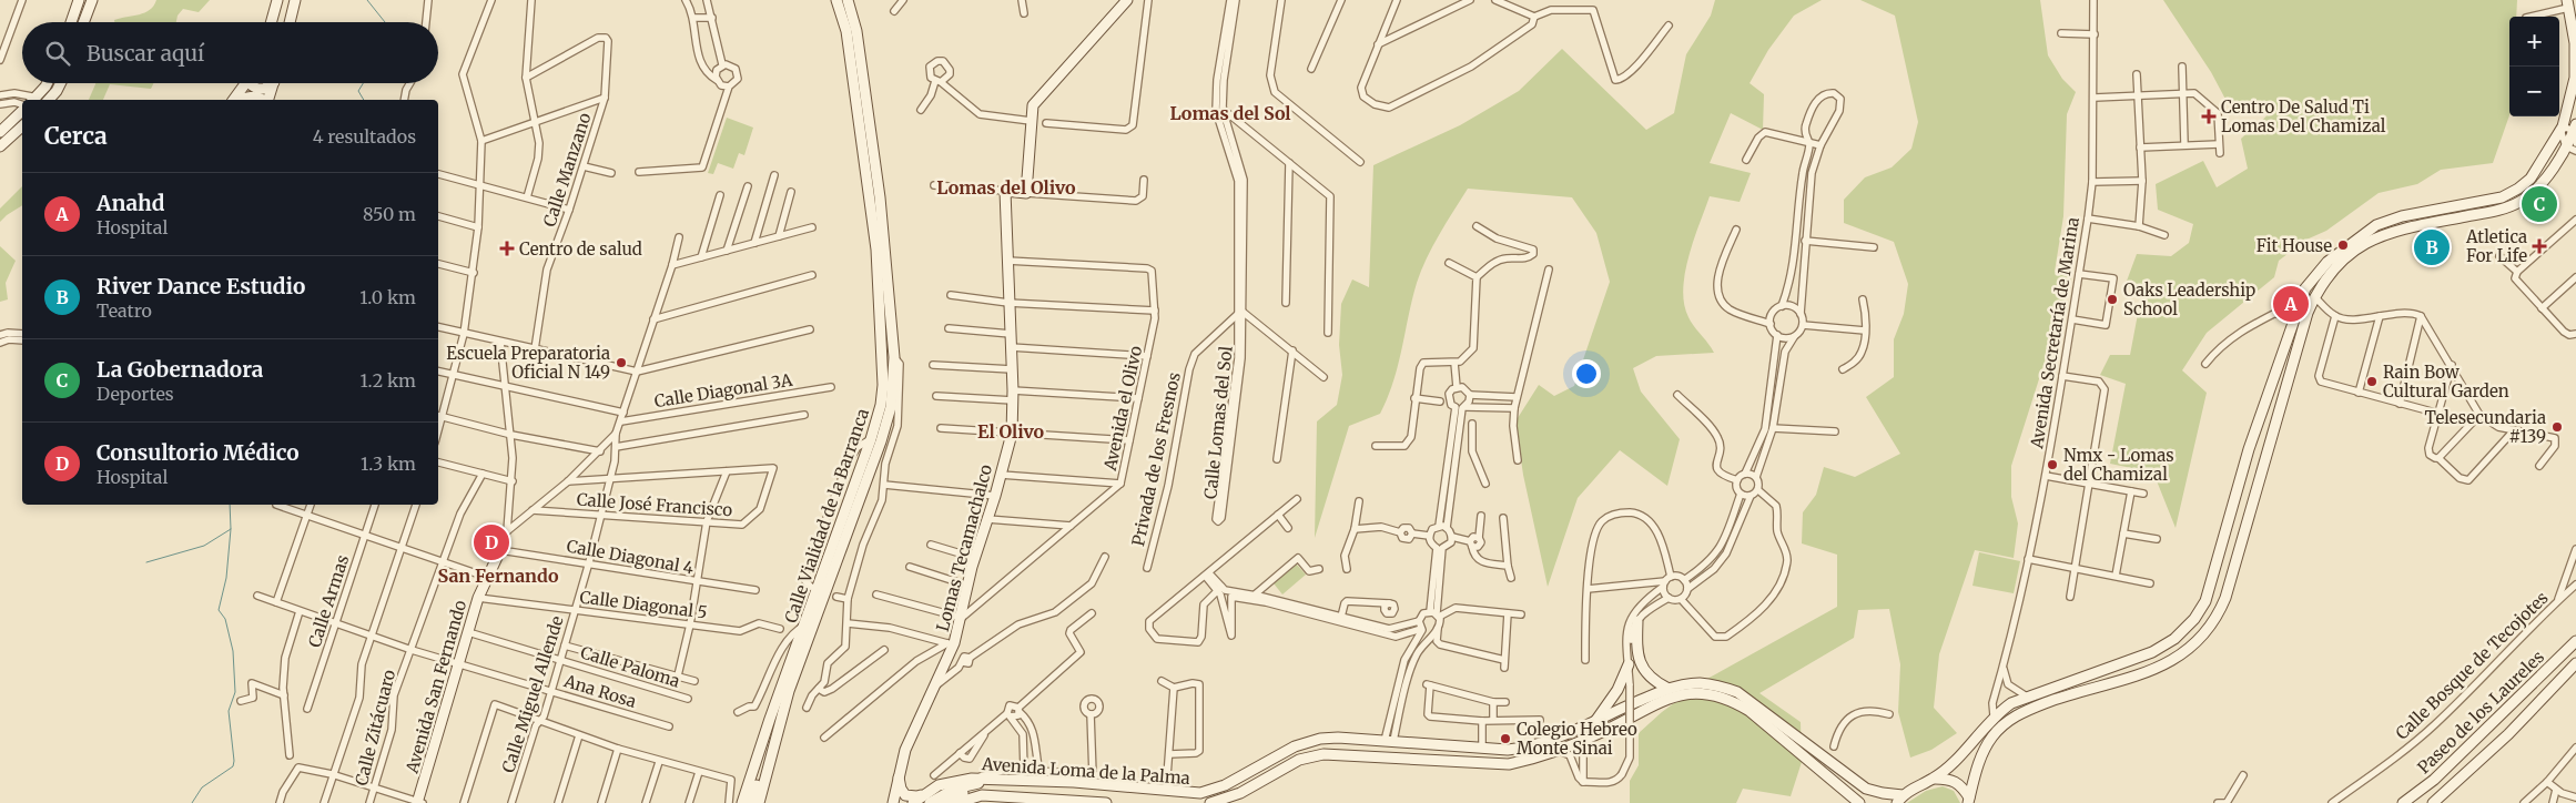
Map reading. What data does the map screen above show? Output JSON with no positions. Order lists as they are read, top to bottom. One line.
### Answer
{"streets":{"main road":["Calle Vialidad de la Barranca","Lomas Tecamachalco","Avenida San Fernando","Paseo de los Laureles","Avenida Loma de la Palma"],"street":["Calle Manzano","Avenida Secretaría de Marina","Calle Diagonal 3A","Avenida el Olivo","Calle Lomas del Sol","Privada de los Fresnos","Calle José Francisco","Calle Diagonal 4","Calle Armas","Calle Diagonal 5","Calle Bosque de Tecojotes","Calle Paloma","Ana Rosa","Calle Miguel Allende","Calle Zitácuaro"]},"crossings":[["Avenida el Olivo","Lomas Tecamachalco"],["Calle Lomas del Sol","Privada de los Fresnos"],["Calle José Francisco","Calle Miguel Allende"],["Calle Diagonal 4","Avenida San Fernando"],["Calle Diagonal 4","Calle Miguel Allende"],["Calle Armas","Ana Rosa"],["Calle Diagonal 5","Avenida San Fernando"],["Calle Diagonal 5","Calle Miguel Allende"],["Calle Paloma","Avenida San Fernando"],["Calle Paloma","Calle Miguel Allende"],["Avenida San Fernando","Ana Rosa"],["Ana Rosa","Calle Miguel Allende"],["Ana Rosa","Calle Zitácuaro"]],"districts":["Lomas del Sol","Lomas del Olivo","El Olivo","San Fernando"],"places":{"health":["Centro De Salud Ti Lomas Del Chamizal","Atletica For Life","Centro de salud"],"other":["Fit House","Oaks Leadership School","Escuela Preparatoria Oficial N 149","Rain Bow Cultural Garden","Telesecundaria #139","Nmx - Lomas del Chamizal","Colegio Hebreo Monte Sinai"]},"page":{"map_buttons":["+","−"],"search":"Buscar aquí","heading":["Cerca","4 resultados"],"list":[{"mark":"A","name":"Anahd","note":"Hospital","value":"850 m"},{"mark":"B","name":"River Dance Estudio","note":"Teatro","value":"1.0 km"},{"mark":"C","name":"La Gobernadora","note":"Deportes","value":"1.2 km"},{"mark":"D","name":"Consultorio Médico","note":"Hospital","value":"1.3 km"}],"pins":["C","B","A","D"]}}
